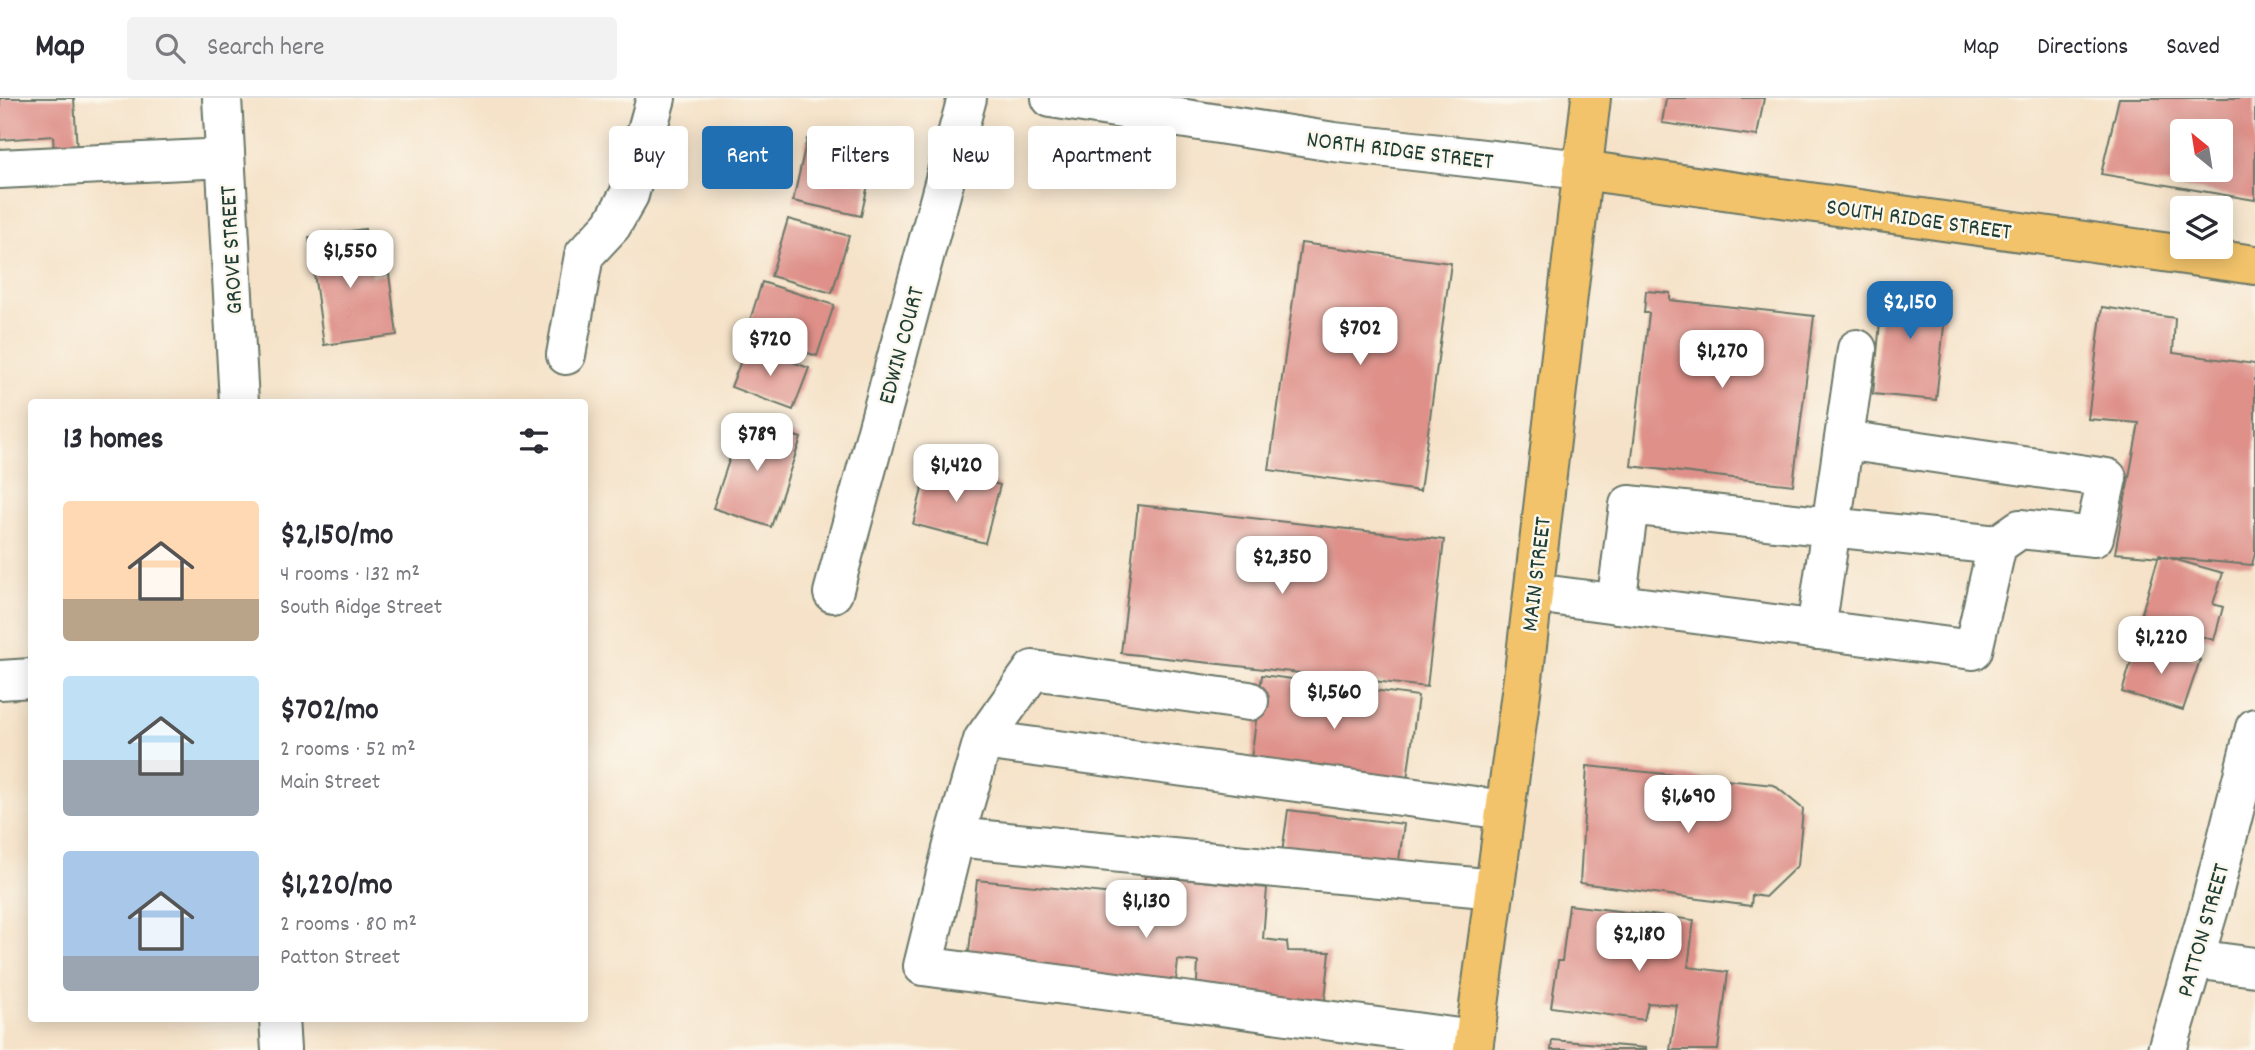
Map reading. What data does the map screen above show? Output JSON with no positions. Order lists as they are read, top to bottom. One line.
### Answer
{"streets":{"main road":["SOUTH RIDGE STREET","MAIN STREET"],"street":["NORTH RIDGE STREET","GROVE STREET","EDWIN COURT","PATTON STREET"]},"crossings":[["NORTH RIDGE STREET","SOUTH RIDGE STREET"],["NORTH RIDGE STREET","MAIN STREET"],["SOUTH RIDGE STREET","MAIN STREET"]],"north":"top left","page":{"header":"Map","search":"Search here","nav":["Map","Directions","Saved"],"chip":["Buy","Rent","Filters","New","Apartment"],"price":["$1,550","$2,150","$702","$720","$1,270","$789","$1,420","$2,350","$1,220","$1,560","$1,690","$1,130","$2,180"],"heading":"13 homes","list":[{"name":"$2,150/mo","note":"4 rooms · 132 m² · South Ridge Street"},{"name":"$702/mo","note":"2 rooms · 52 m² · Main Street"},{"name":"$1,220/mo","note":"2 rooms · 80 m² · Patton Street"}]}}
